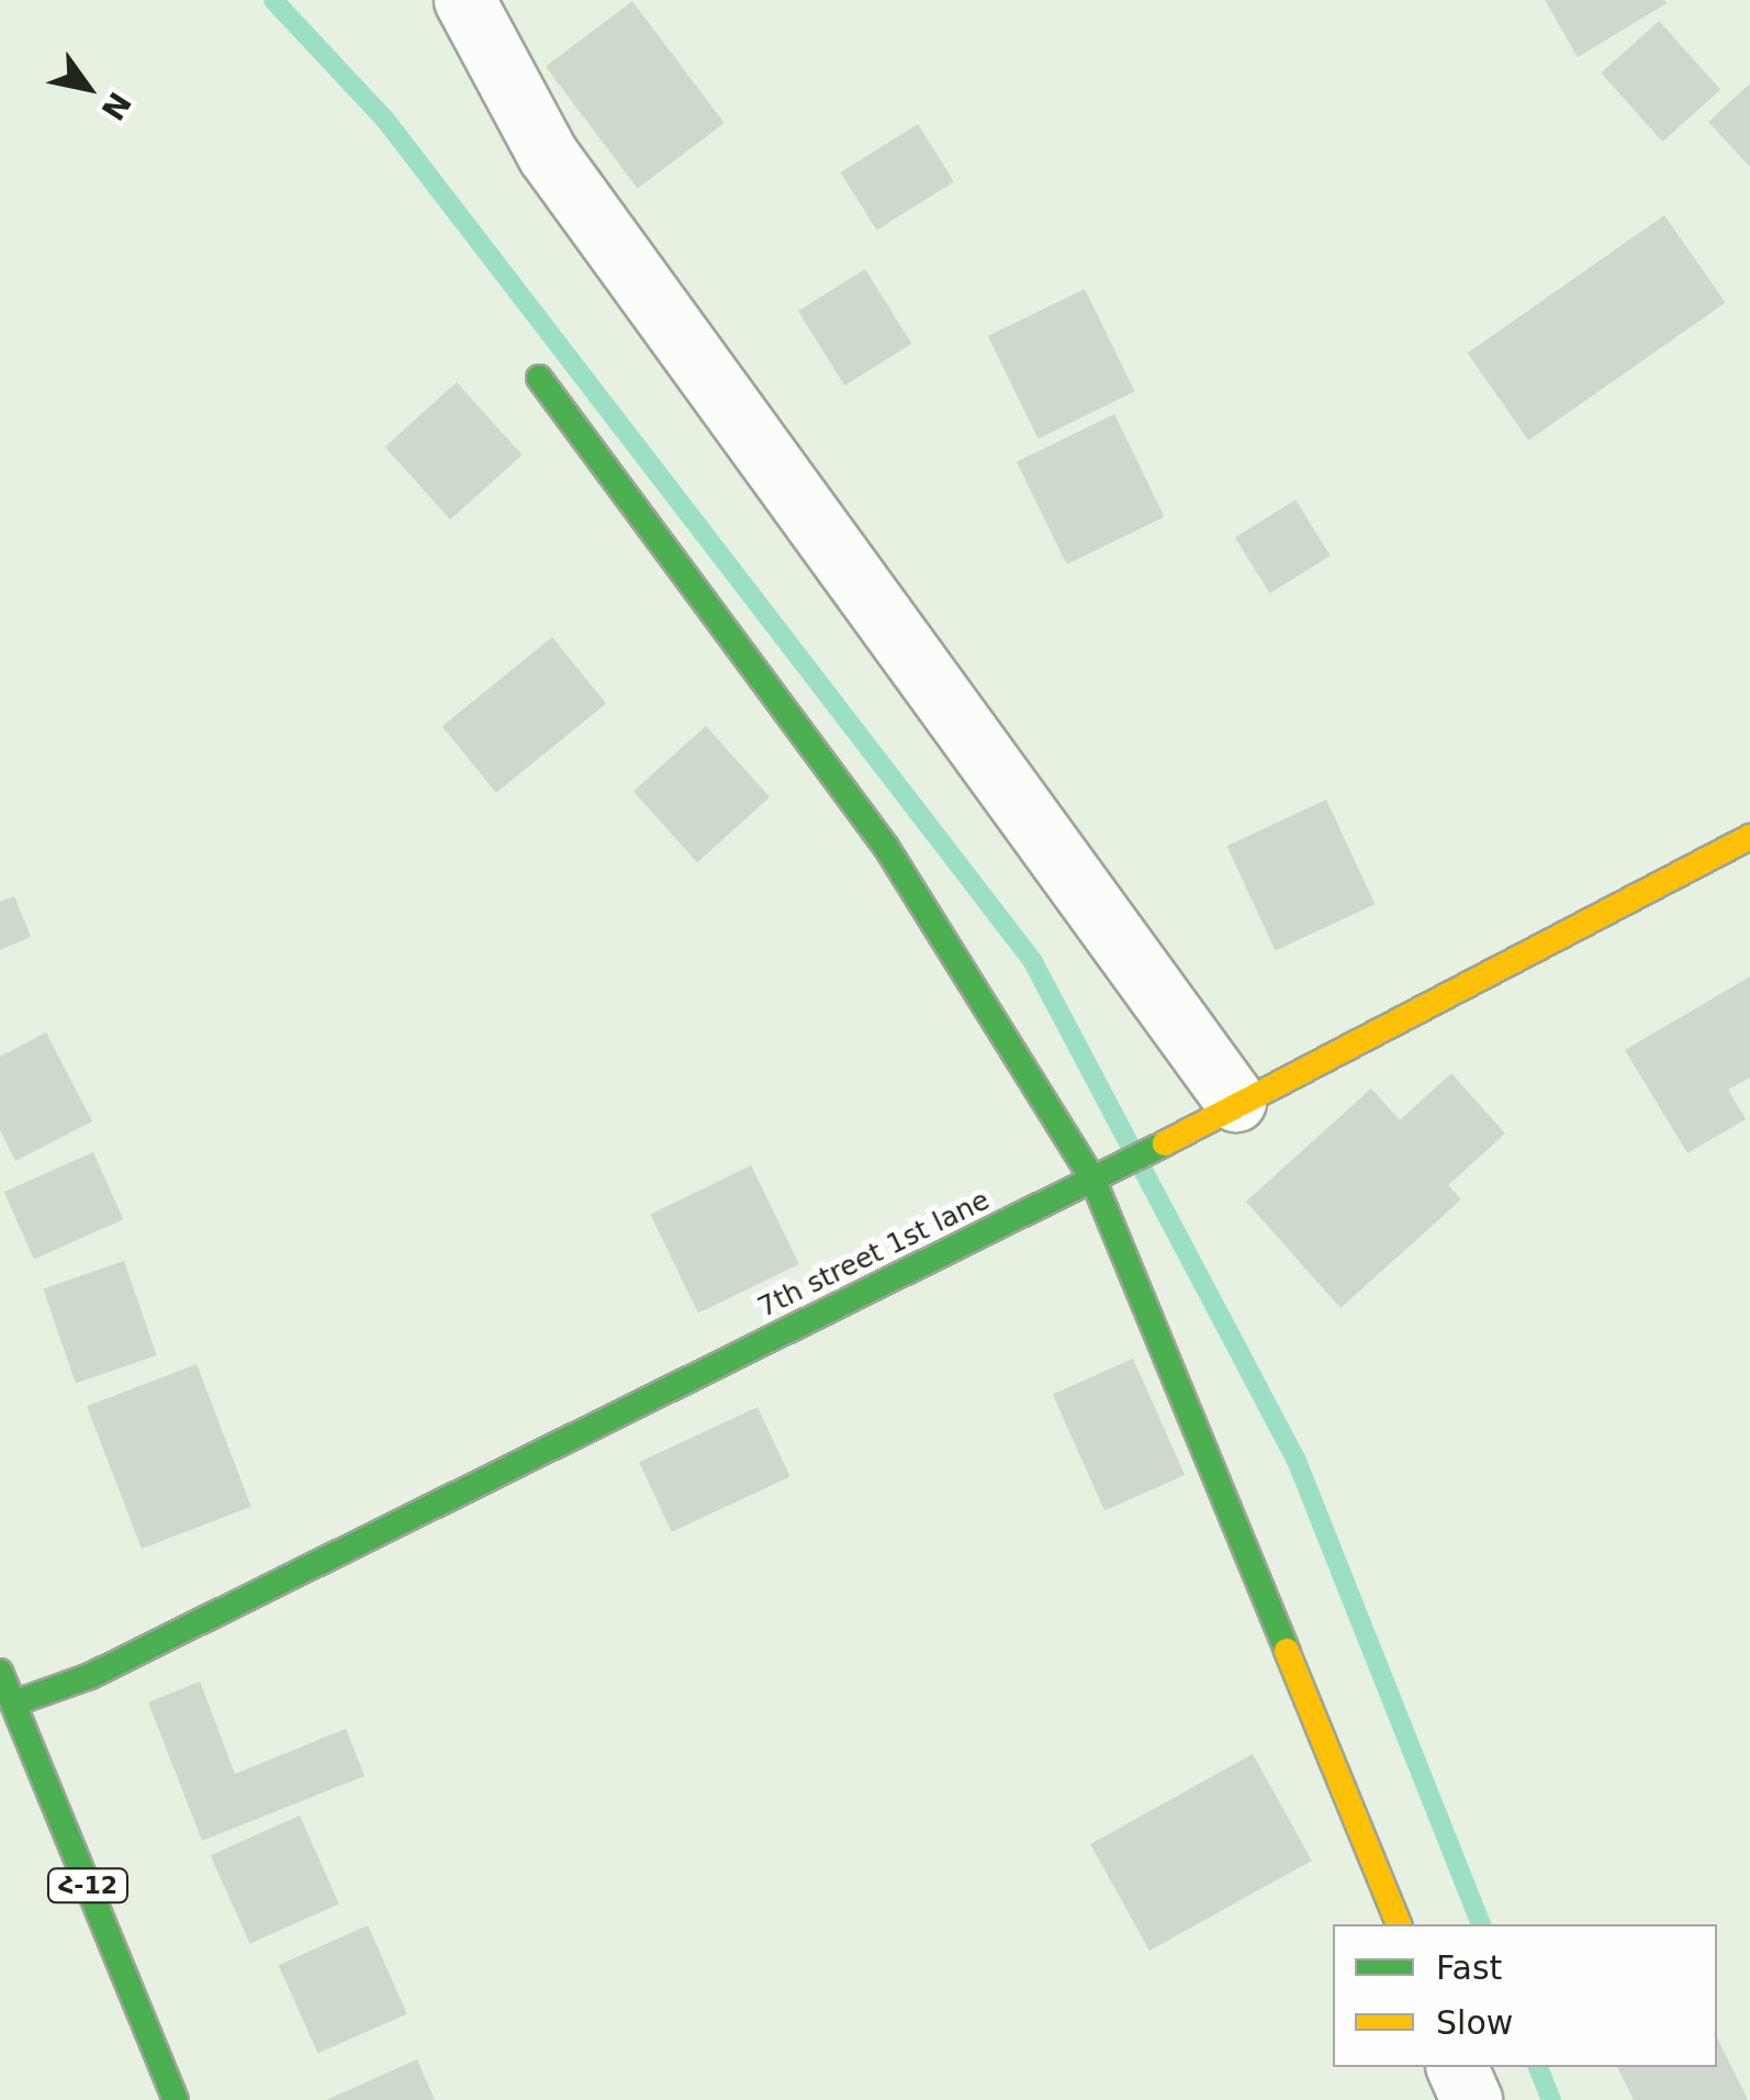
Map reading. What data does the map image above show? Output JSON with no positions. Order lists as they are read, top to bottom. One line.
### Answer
{"streets":{"street":["7th street 1st lane","Հ-12"]},"crossings":[["7th street 1st lane","Հ-12"]],"legend":["Fast","Slow"],"north":"bottom right"}
